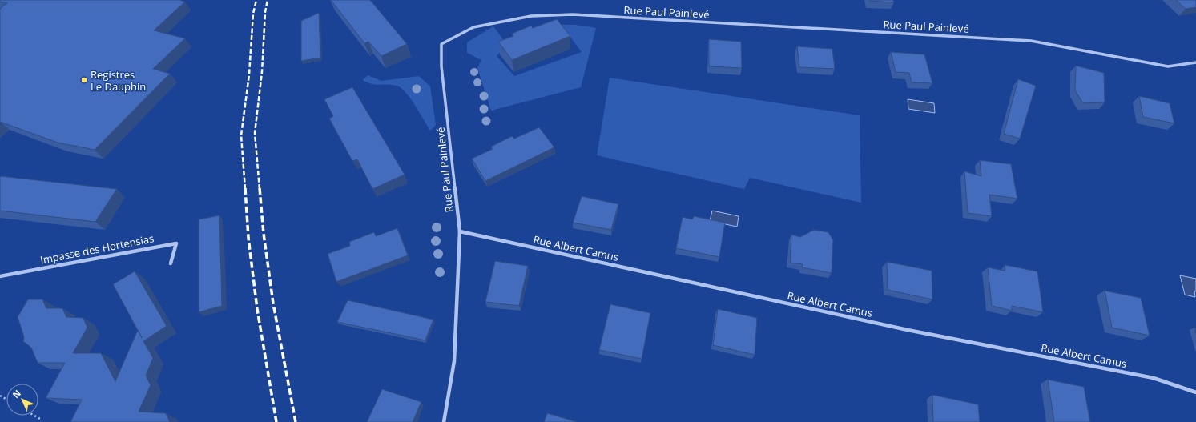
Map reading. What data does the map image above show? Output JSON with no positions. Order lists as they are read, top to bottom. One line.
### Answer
{"streets":{"street":["Rue Paul Painlevé","Rue Albert Camus","Impasse des Hortensias"]},"crossings":[["Rue Paul Painlevé","Rue Albert Camus"]],"places":["Registres Le Dauphin"],"north":"top left"}
